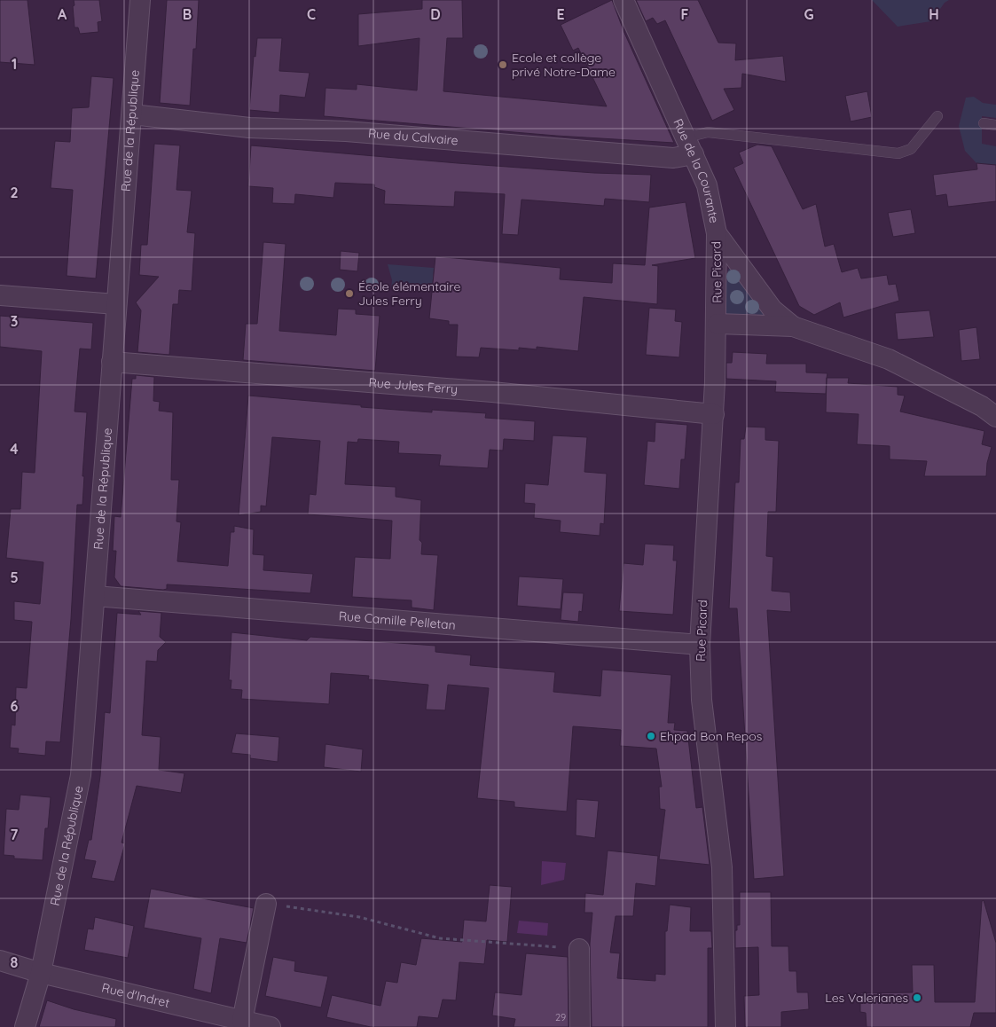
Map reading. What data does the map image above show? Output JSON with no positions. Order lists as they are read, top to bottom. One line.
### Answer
{"streets":{"street":["Rue de la République","Rue du Calvaire","Rue de la Courante","Rue Picard","Rue Jules Ferry","Rue Camille Pelletan","Rue d'Indret"]},"crossings":[["Rue de la République","Rue du Calvaire"],["Rue de la République","Rue Jules Ferry"],["Rue de la République","Rue Camille Pelletan"],["Rue de la République","Rue d'Indret"],["Rue du Calvaire","Rue de la Courante"],["Rue de la Courante","Rue Picard"],["Rue Picard","Rue Jules Ferry"],["Rue Picard","Rue Camille Pelletan"]],"places":["Ecole et collège privé Notre-Dame","École élémentaire Jules Ferry","Ehpad Bon Repos","Les Valerianes"],"house_numbers":["29"],"grid":{"columns":["A","B","C","D","E","F","G","H"],"rows":["1","2","3","4","5","6","7","8"]}}
